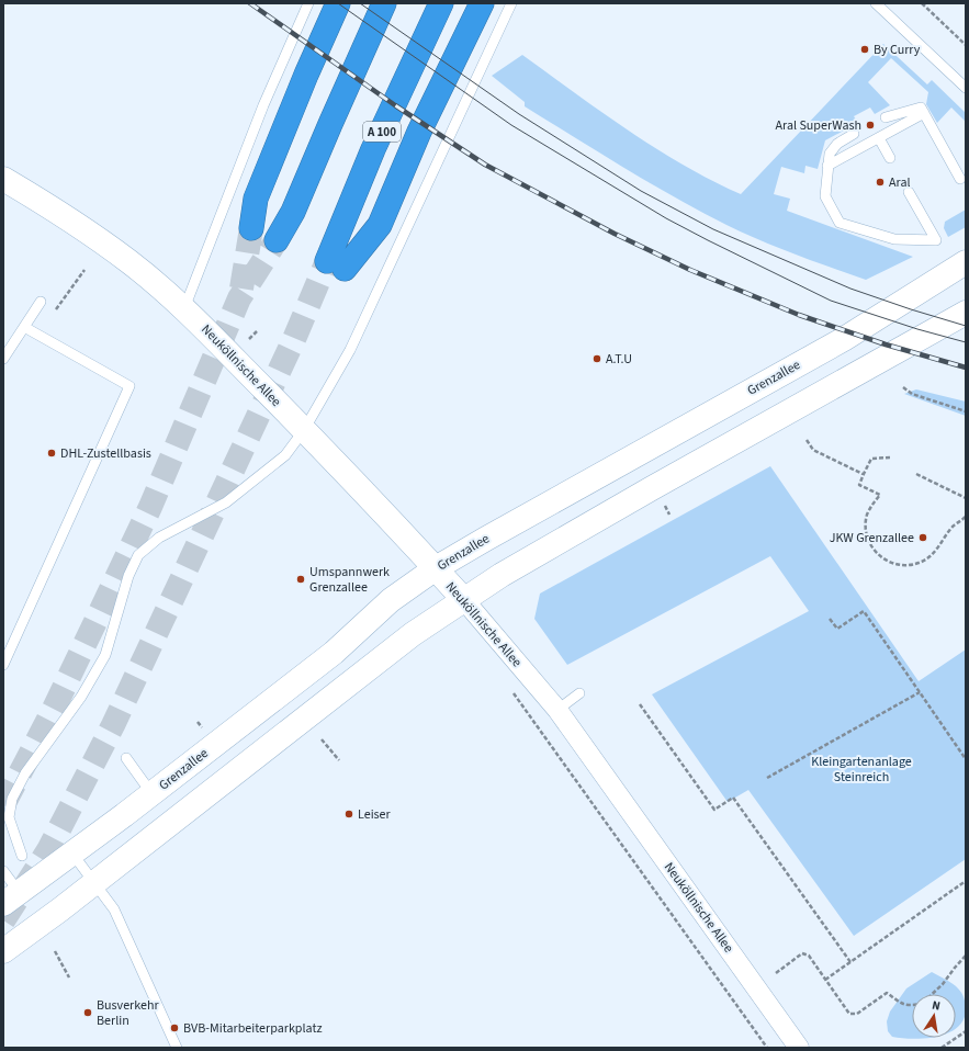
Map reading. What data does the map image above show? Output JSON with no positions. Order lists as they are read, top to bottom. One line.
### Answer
{"streets":{"highway":["A 100"],"main road":["Neuköllnische Allee","Grenzallee"]},"crossings":[["Neuköllnische Allee","Grenzallee"]],"parks":["Kleingartenanlage Steinreich"],"places":["By Curry","Aral SuperWash","Aral","A.T.U","DHL-Zustellbasis","JKW Grenzallee","Umspannwerk Grenzallee","Leiser","Busverkehr Berlin","BVB-Mitarbeiterparkplatz"],"north":"top"}
